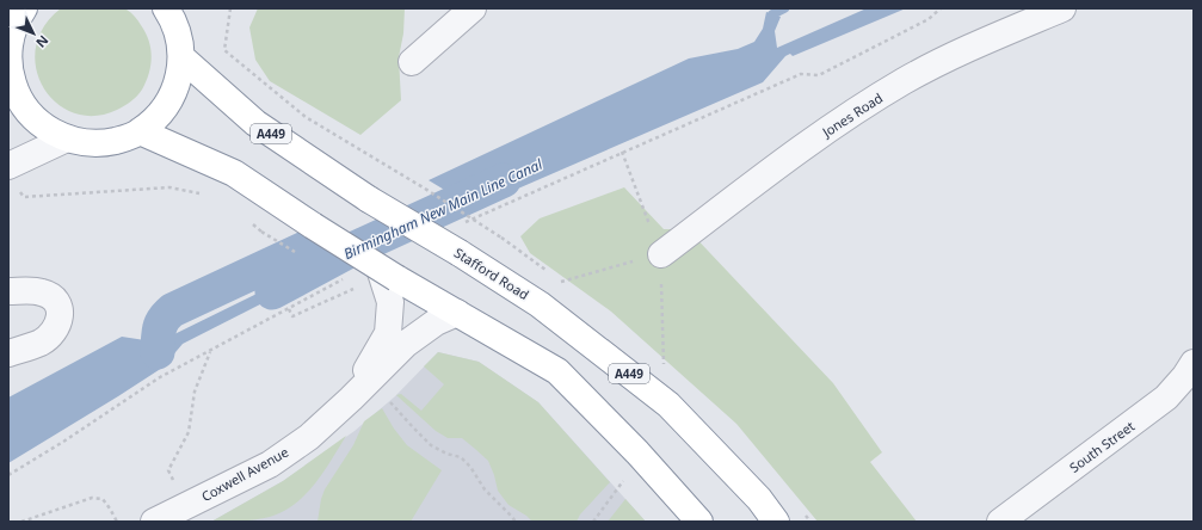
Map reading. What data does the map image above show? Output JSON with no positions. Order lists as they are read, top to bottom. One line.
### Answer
{"streets":{"highway":["A449","Stafford Road"],"street":["Jones Road","South Street","Coxwell Avenue"]},"water":["Birmingham New Main Line Canal"],"north":"bottom right"}
